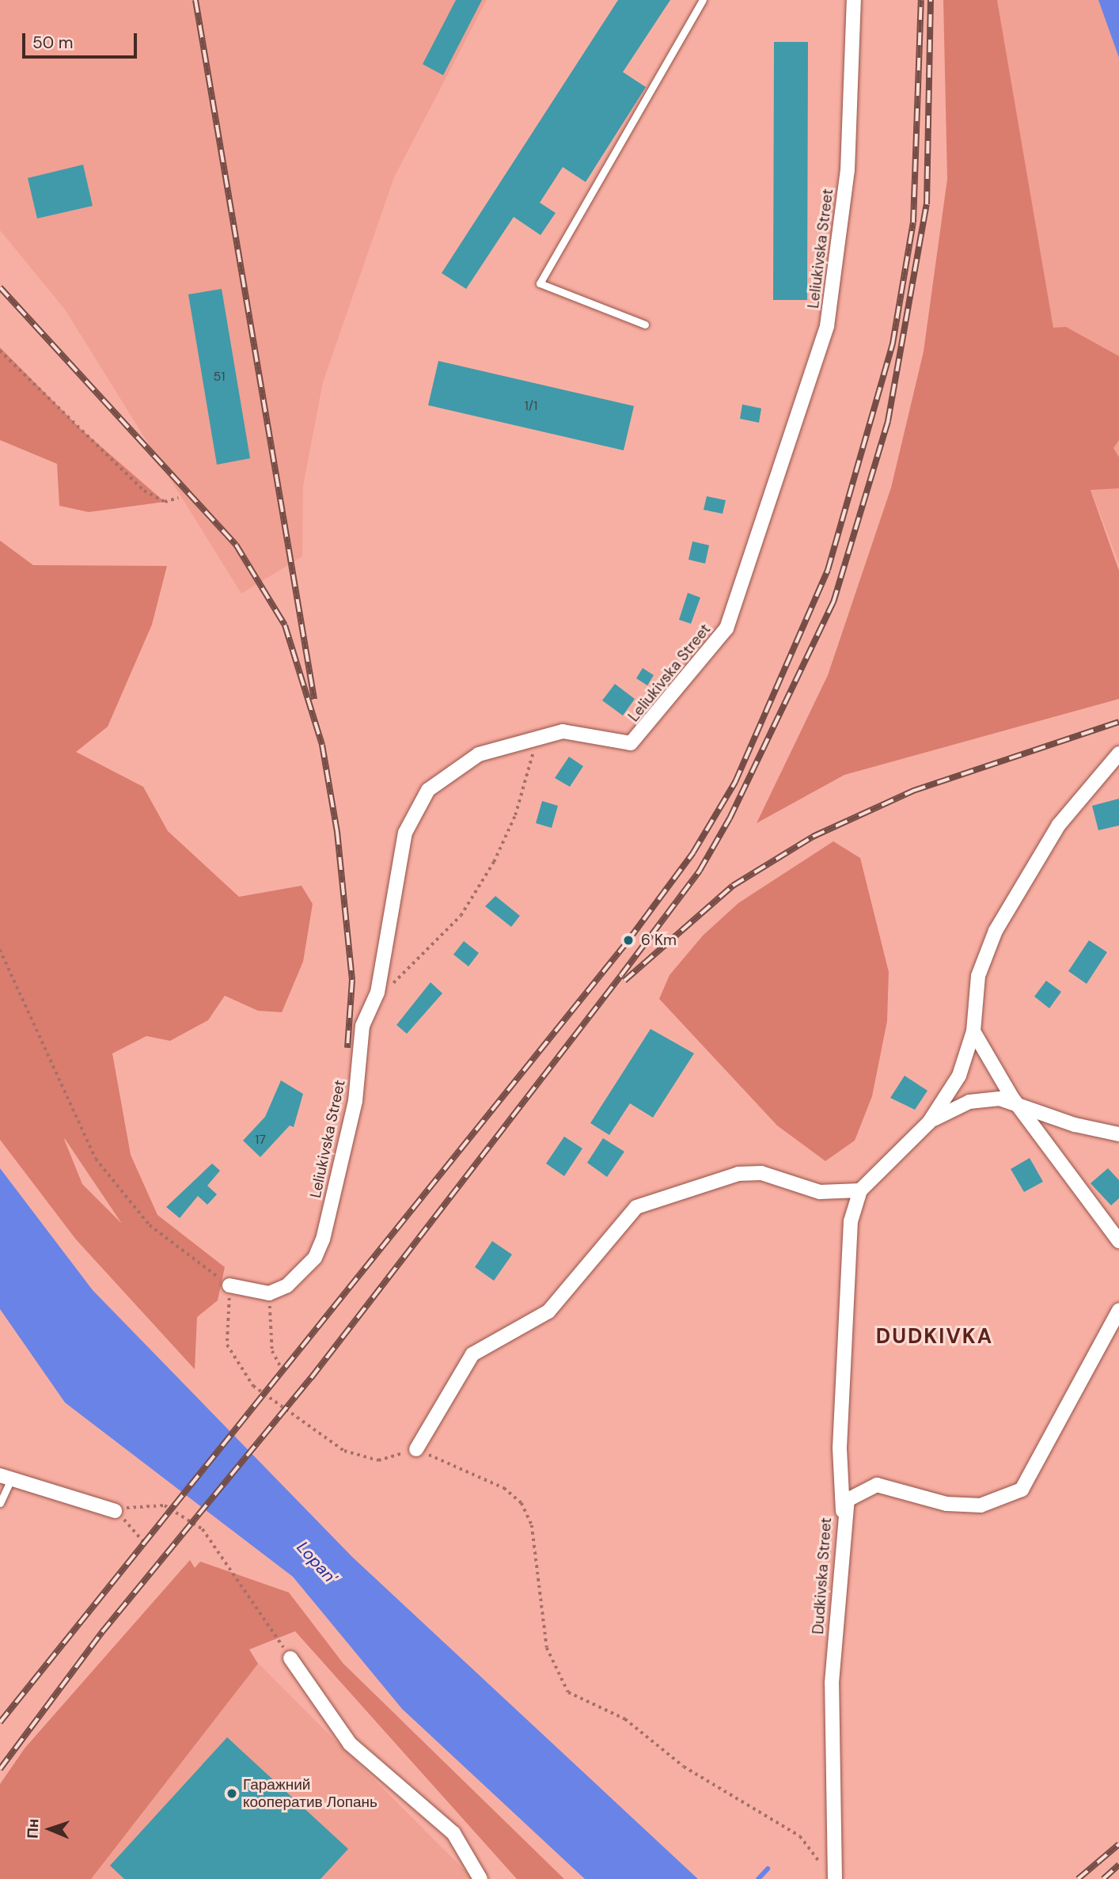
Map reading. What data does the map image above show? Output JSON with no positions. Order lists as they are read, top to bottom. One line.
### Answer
{"streets":{"street":["Leliukivska Street","Dudkivska Street"]},"districts":["DUDKIVKA"],"water":["Lopan'"],"places":["6 Km","Гаражний кооператив Лопань"],"house_numbers":["51","1/1","17"],"scale_bar":"50 m","north":"left"}
